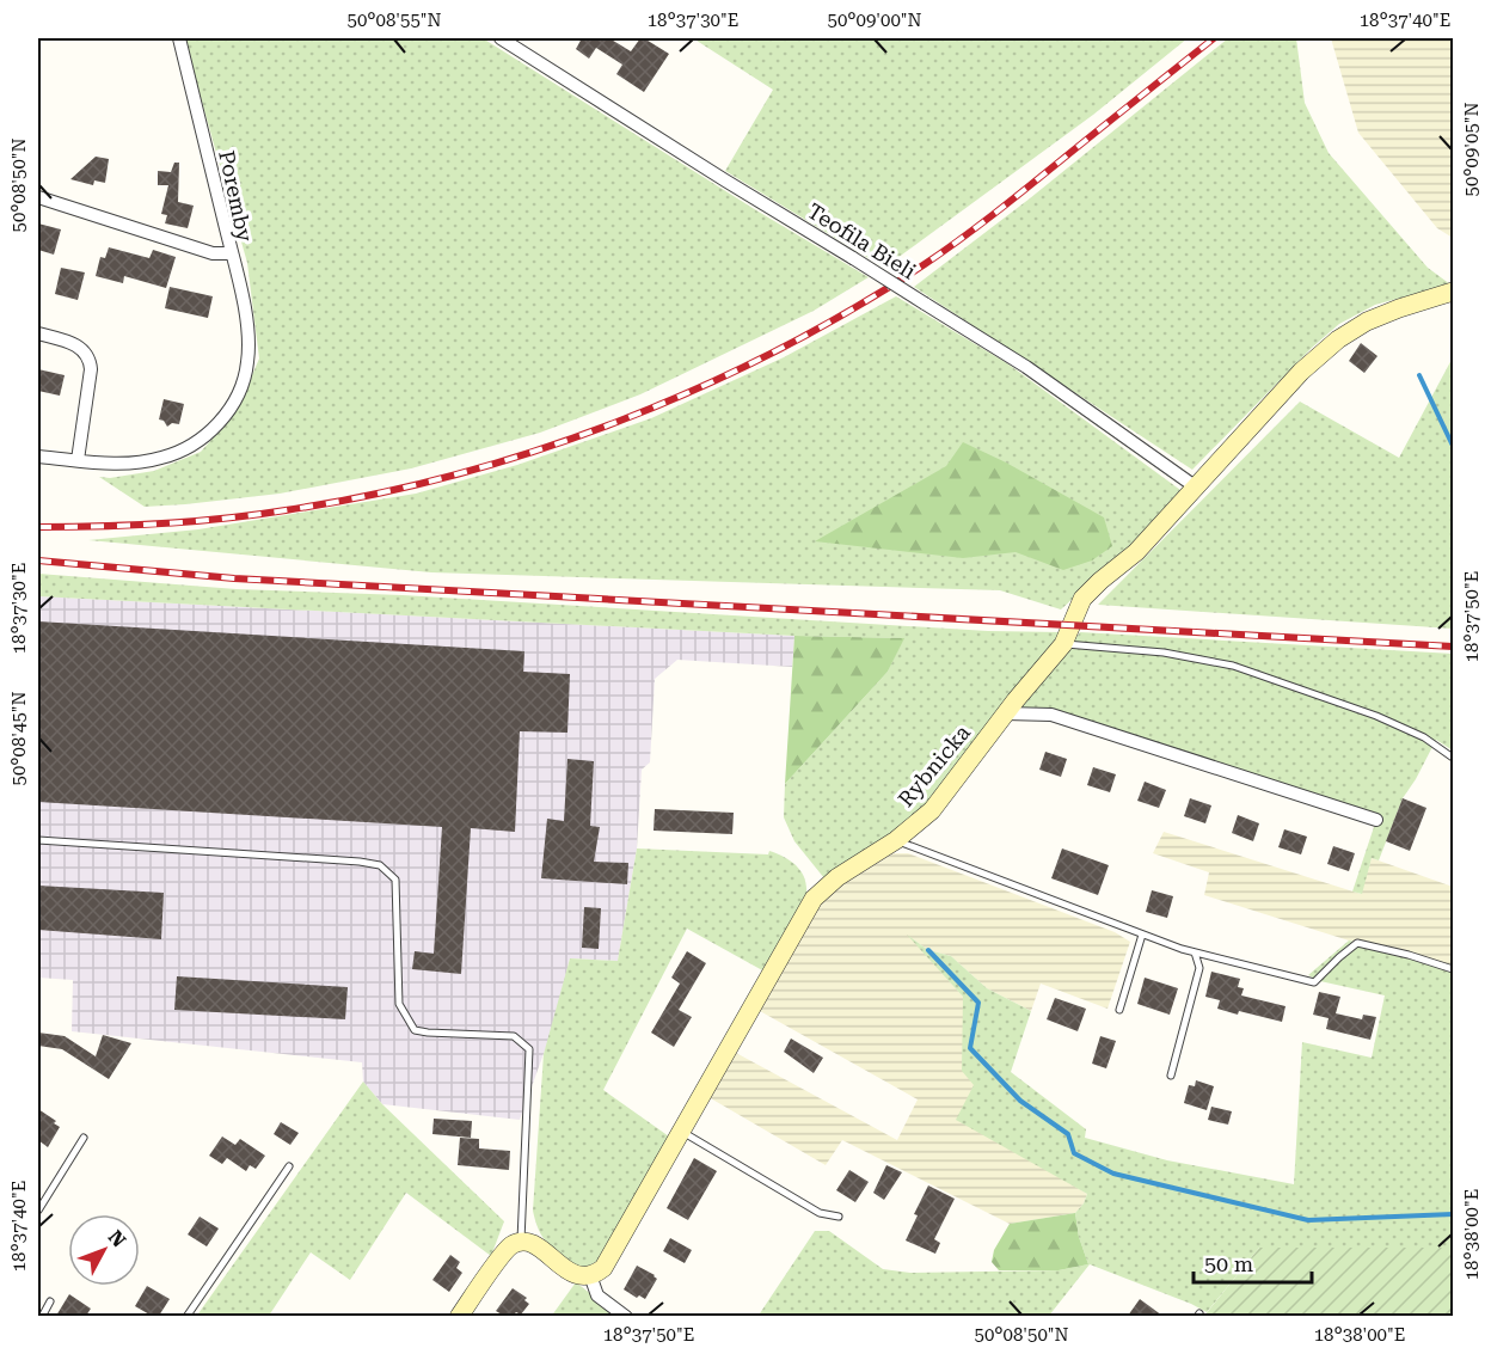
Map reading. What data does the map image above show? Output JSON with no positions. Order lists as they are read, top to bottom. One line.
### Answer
{"streets":{"street":["Poremby","Teofila Bieli","Rybnicka"]},"crossings":[["Teofila Bieli","Rybnicka"]],"scale_bar":"50 m","north":"top right","coordinates":["50°08'55\"N","18°37'30\"E","50°09'00\"N","18°37'40\"E","50°09'05\"N","50°08'50\"N","18°37'50\"E","50°08'45\"N","18°38'00\"E"]}
